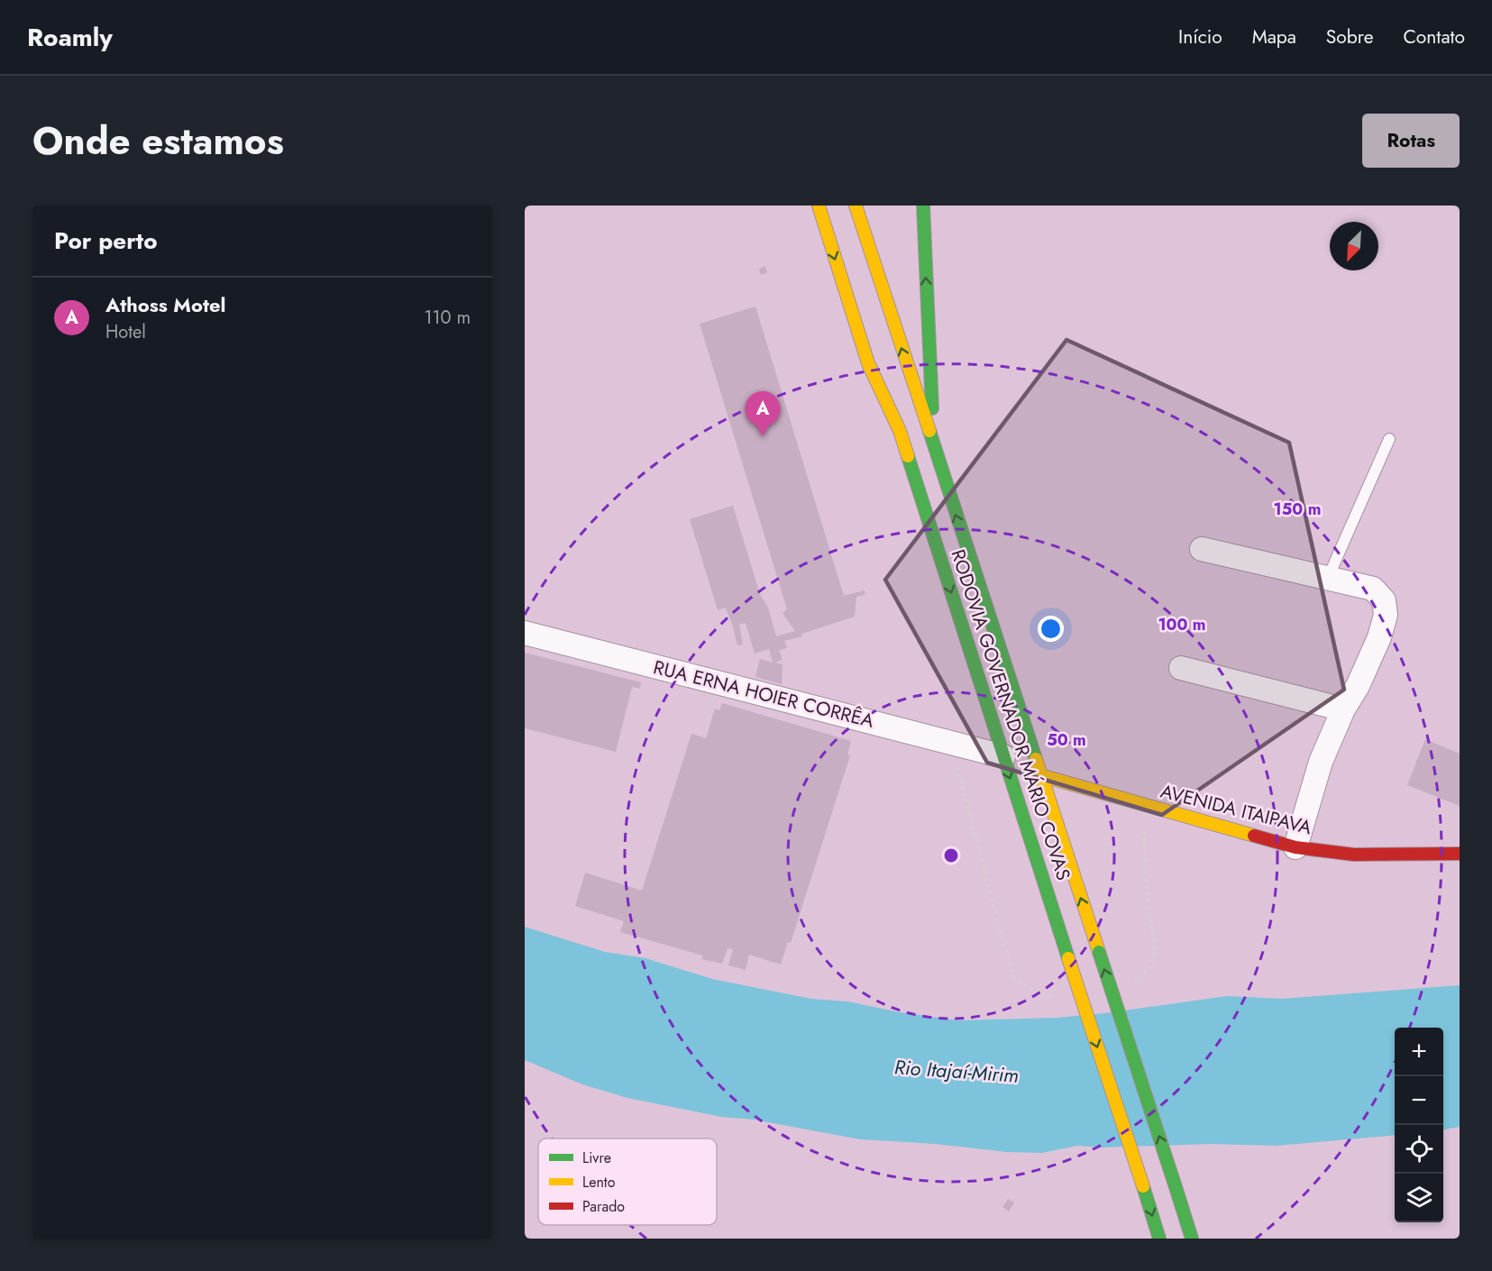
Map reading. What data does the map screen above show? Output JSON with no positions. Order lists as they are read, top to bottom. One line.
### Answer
{"streets":{"main road":["RODOVIA GOVERNADOR MÁRIO COVAS","AVENIDA ITAIPAVA"],"street":["RUA ERNA HOIER CORRÊA"]},"crossings":[["RUA ERNA HOIER CORRÊA","RODOVIA GOVERNADOR MÁRIO COVAS"],["RODOVIA GOVERNADOR MÁRIO COVAS","AVENIDA ITAIPAVA"]],"water":["Rio Itajaí-Mirim"],"legend":["Livre","Lento","Parado"],"north":"bottom left","page":{"header":"Roamly","nav":["Início","Mapa","Sobre","Contato"],"title":"Onde estamos","buttons":"Rotas","heading":"Por perto","list":[{"mark":"A","name":"Athoss Motel","note":"Hotel","value":"110 m"}],"pins":"A","map_buttons":["+","−"]},"rings":["150 m","100 m","50 m"]}
